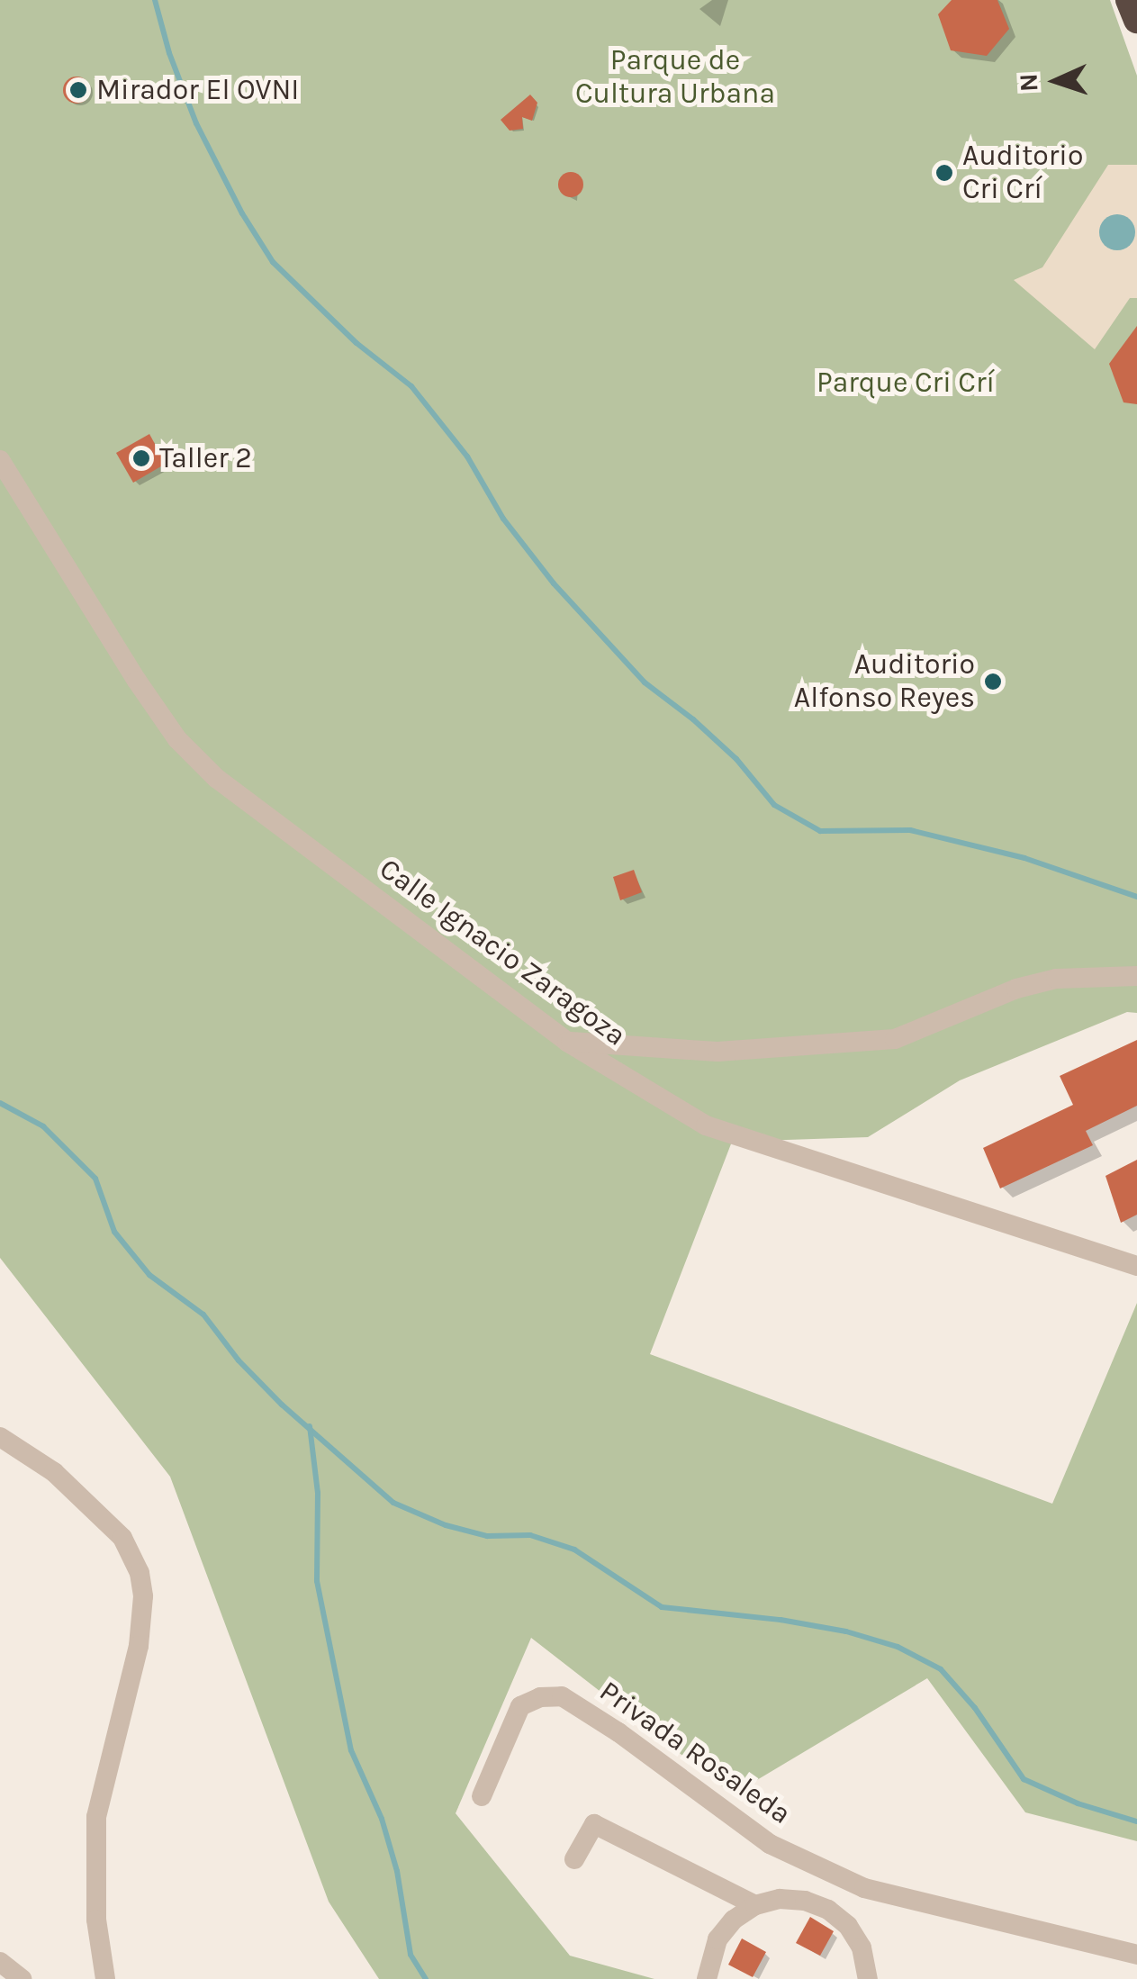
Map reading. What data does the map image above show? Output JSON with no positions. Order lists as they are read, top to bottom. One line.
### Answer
{"streets":{"street":["Calle Ignacio Zaragoza","Privada Rosaleda"]},"parks":["Parque de Cultura Urbana","Parque Cri Crí"],"places":["Mirador El OVNI","Auditorio Cri Crí","Taller 2","Auditorio Alfonso Reyes"],"north":"left"}
